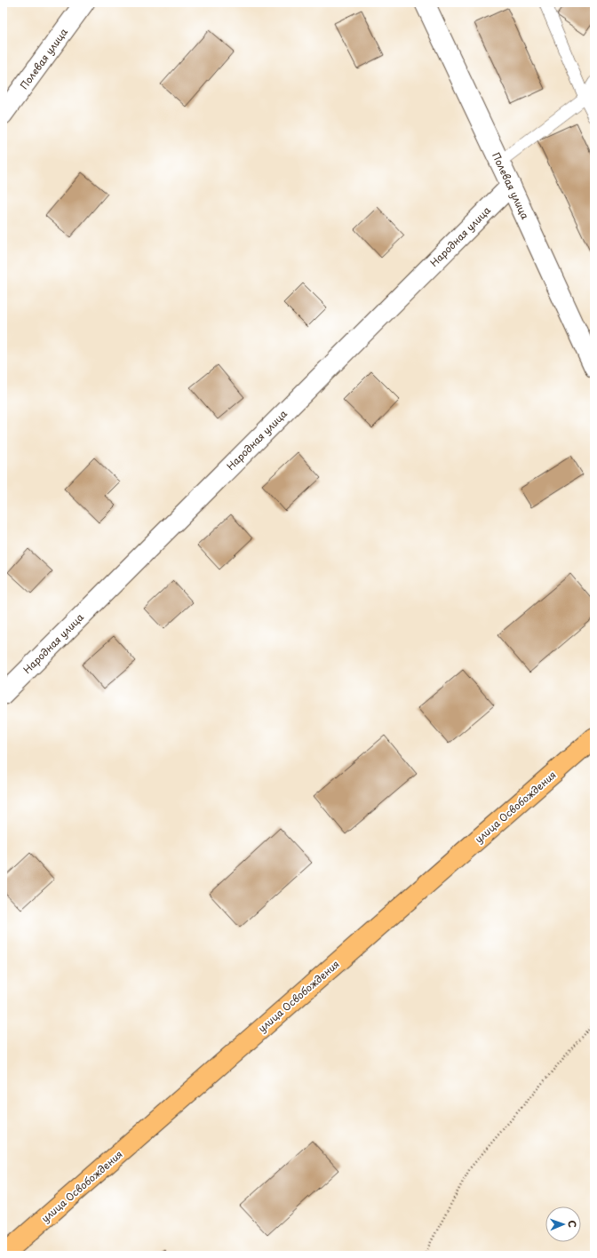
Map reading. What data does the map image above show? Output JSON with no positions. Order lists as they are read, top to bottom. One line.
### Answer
{"streets":{"main road":["улица Освобождения"],"street":["Полевая улица","Народная улица"]},"crossings":[["Полевая улица","Народная улица"]],"north":"right"}
